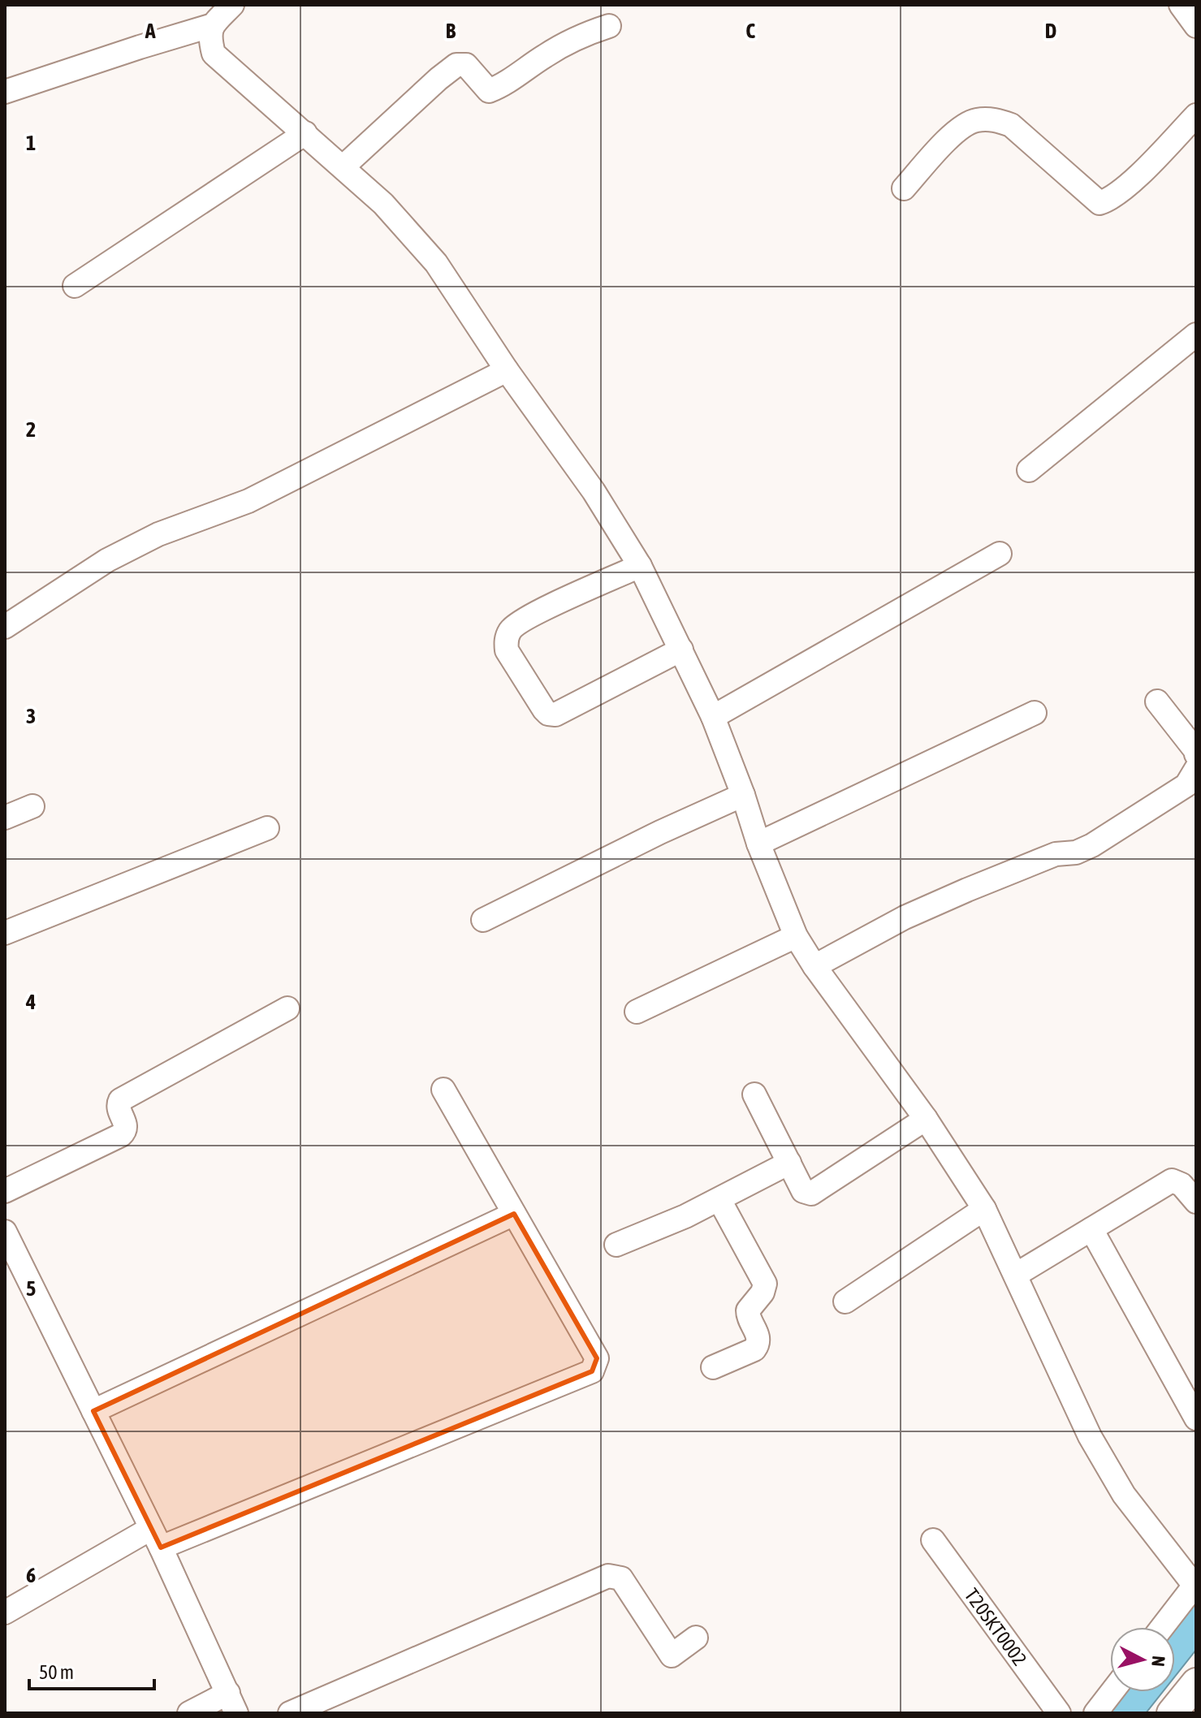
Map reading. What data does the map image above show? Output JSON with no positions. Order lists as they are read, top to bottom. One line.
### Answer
{"streets":{"street":["T20SKT0002"]},"scale_bar":"50 m","north":"right","grid":{"columns":["A","B","C","D"],"rows":["1","2","3","4","5","6"]}}
